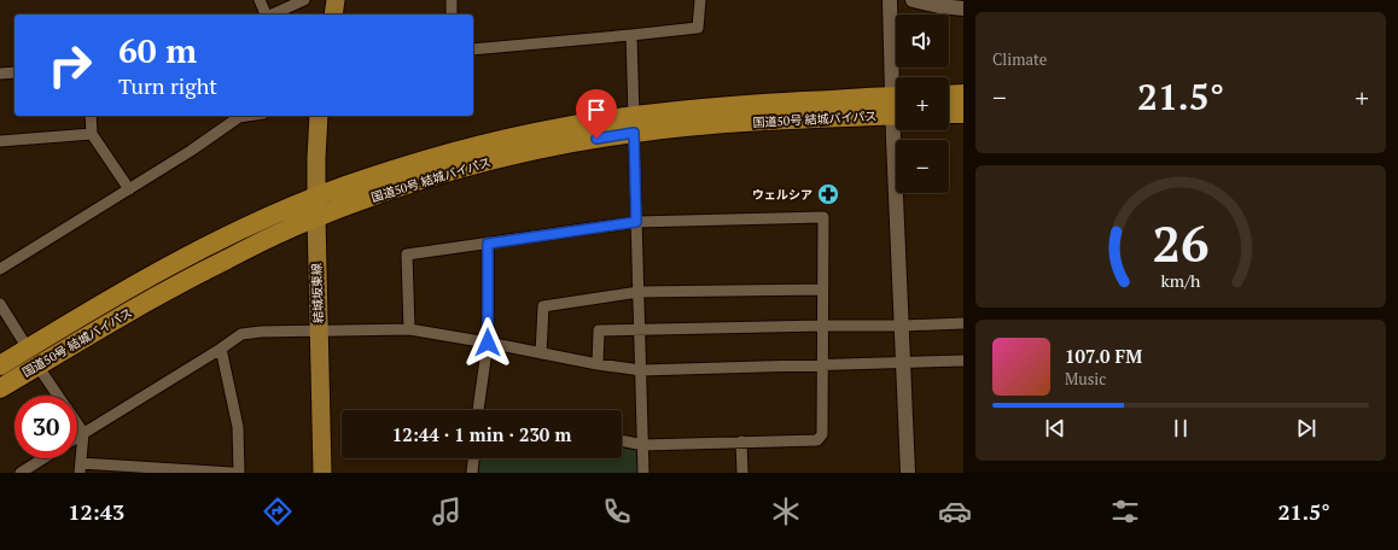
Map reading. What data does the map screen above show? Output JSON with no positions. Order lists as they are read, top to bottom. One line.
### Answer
{"streets":{"highway":["国道50号 結城バイパス"],"main road":["結城坂東線"]},"crossings":[["国道50号 結城バイパス","結城坂東線"]],"places":{"pharmacy":["ウェルシア"]},"page":{"tile":"Climate","map_buttons":["+","−"],"turn":["60 m","Turn right"],"heat":["−","21.5°","+"],"song":["107.0 FM","Music"],"limit":"30","trip":"12:44 · 1 min · 230 m","tabs":["12:43","21.5°"],"gauge":["26","km/h"]}}
